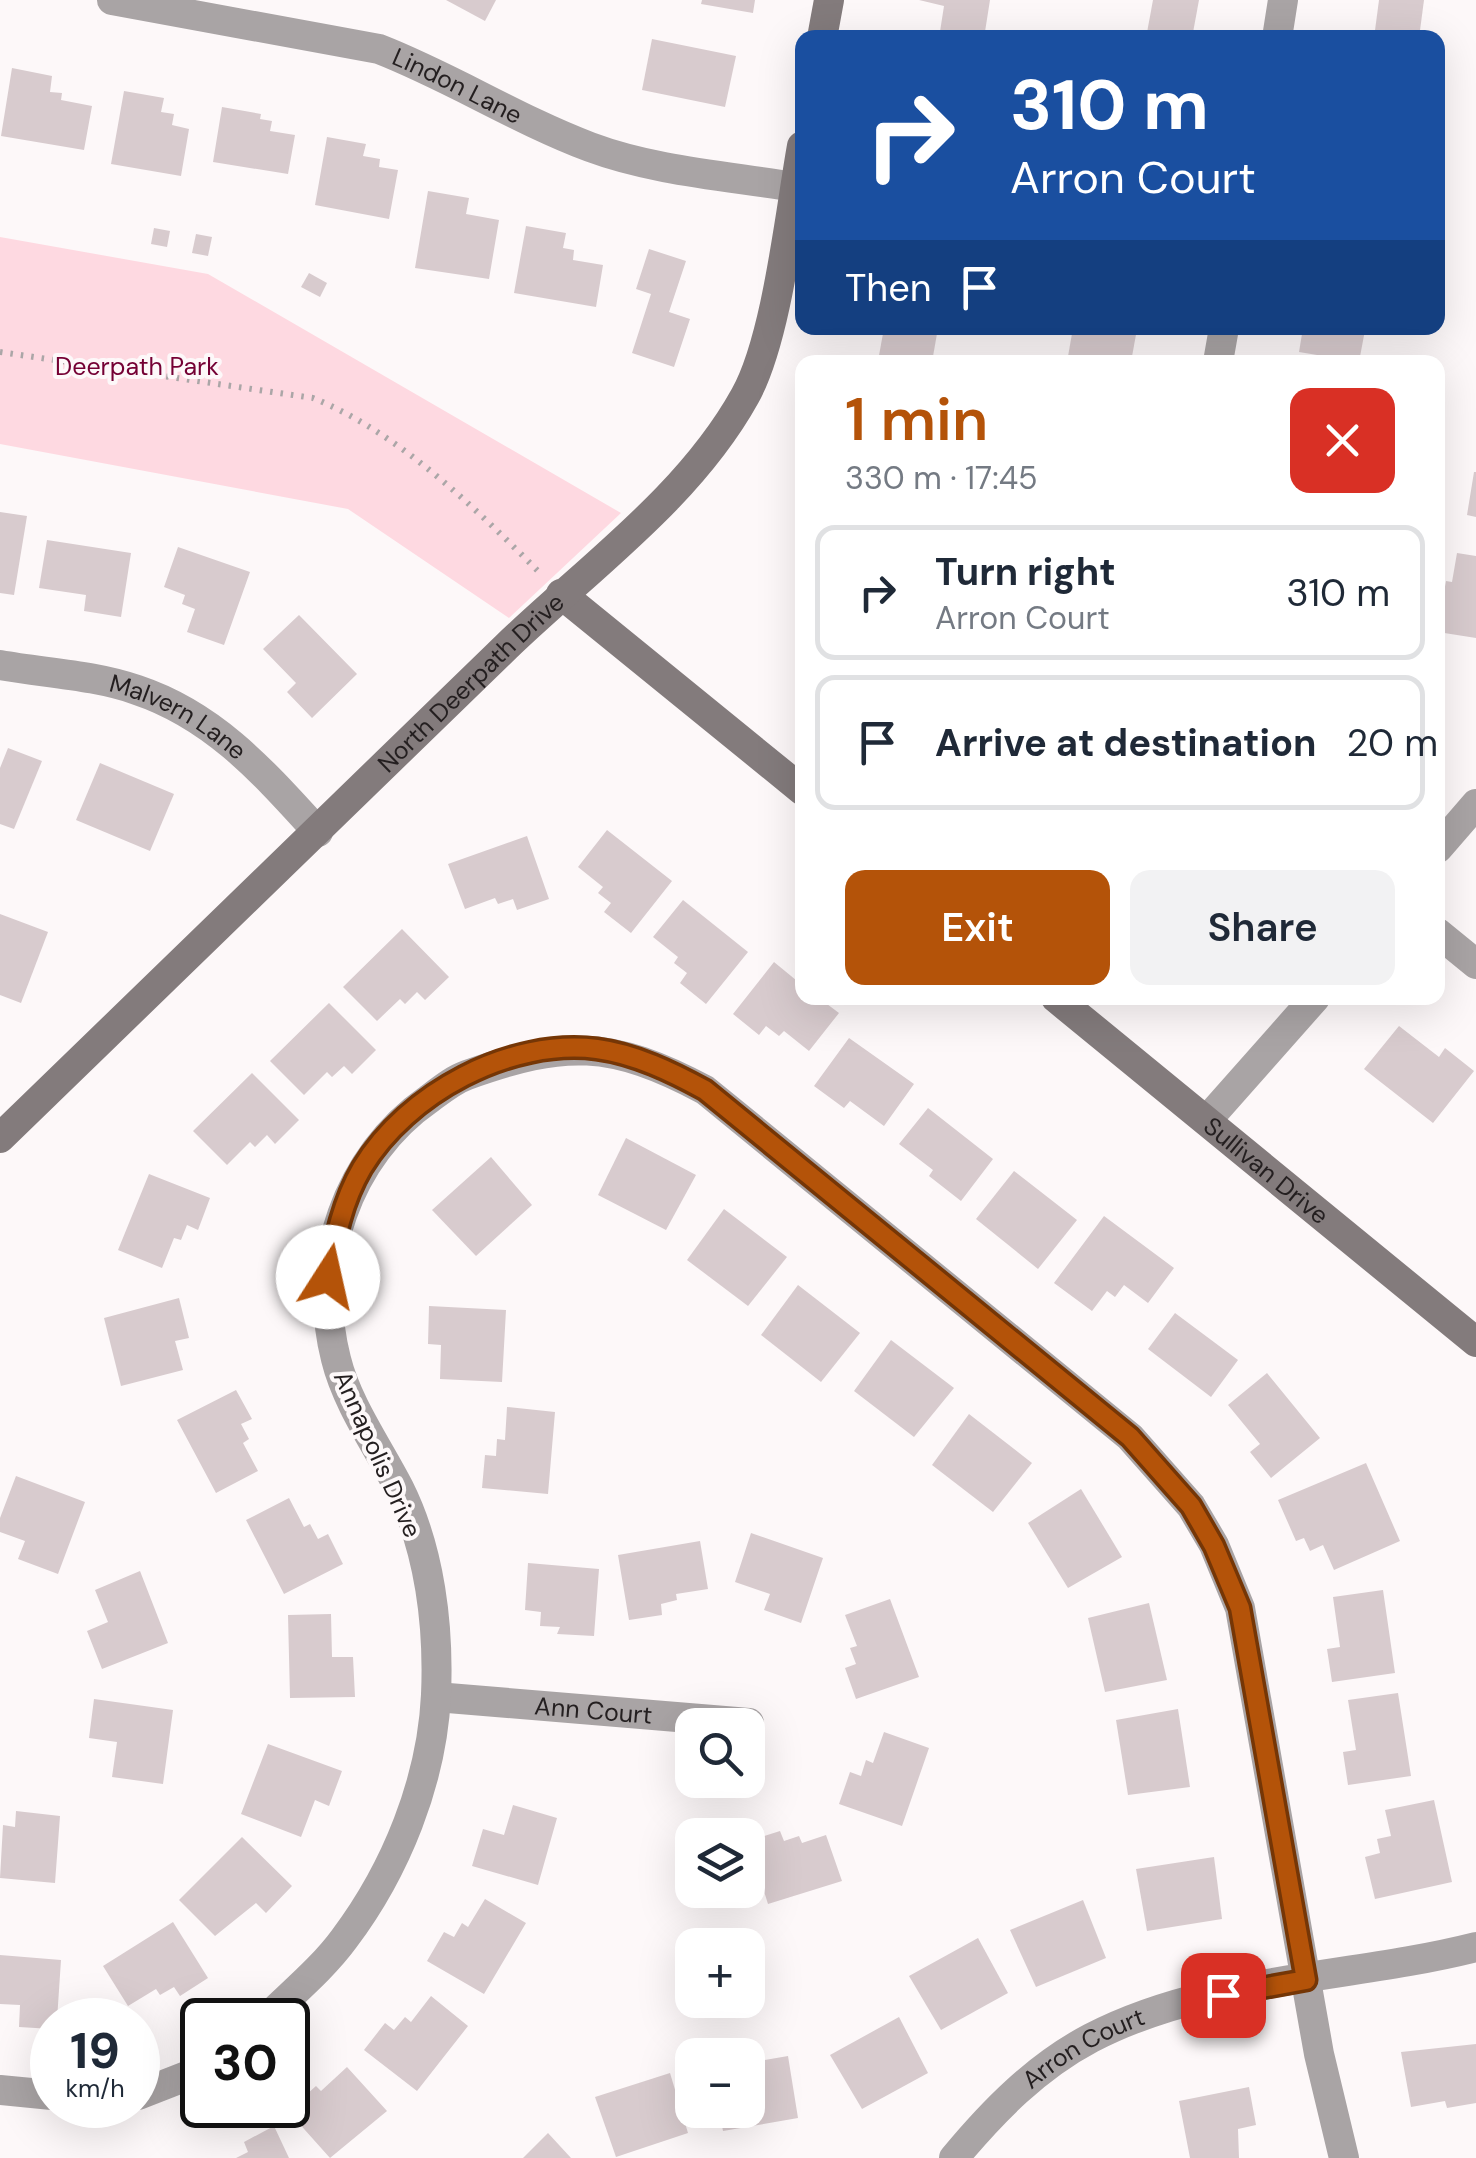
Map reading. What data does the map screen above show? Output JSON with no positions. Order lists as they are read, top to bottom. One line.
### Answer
{"streets":{"street":["Lindon Lane","North Deerpath Drive","Malvern Lane","Sullivan Drive","Annapolis Drive","Ann Court","Arron Court"]},"crossings":[["Lindon Lane","North Deerpath Drive"],["North Deerpath Drive","Malvern Lane"],["Annapolis Drive","Ann Court"],["Annapolis Drive","Arron Court"]],"parks":["Deerpath Park"],"page":{"turn":["310 m","Arron Court"],"then":"Then","heading":["1 min","330 m · 17:45"],"list":[{"name":"Turn right","note":"Arron Court","value":"310 m"},{"name":"Arrive at destination","value":"20 m"}],"buttons":["Exit","Share"],"map_buttons":["+","−"],"speed":"19 km/h","limit":"30"}}
